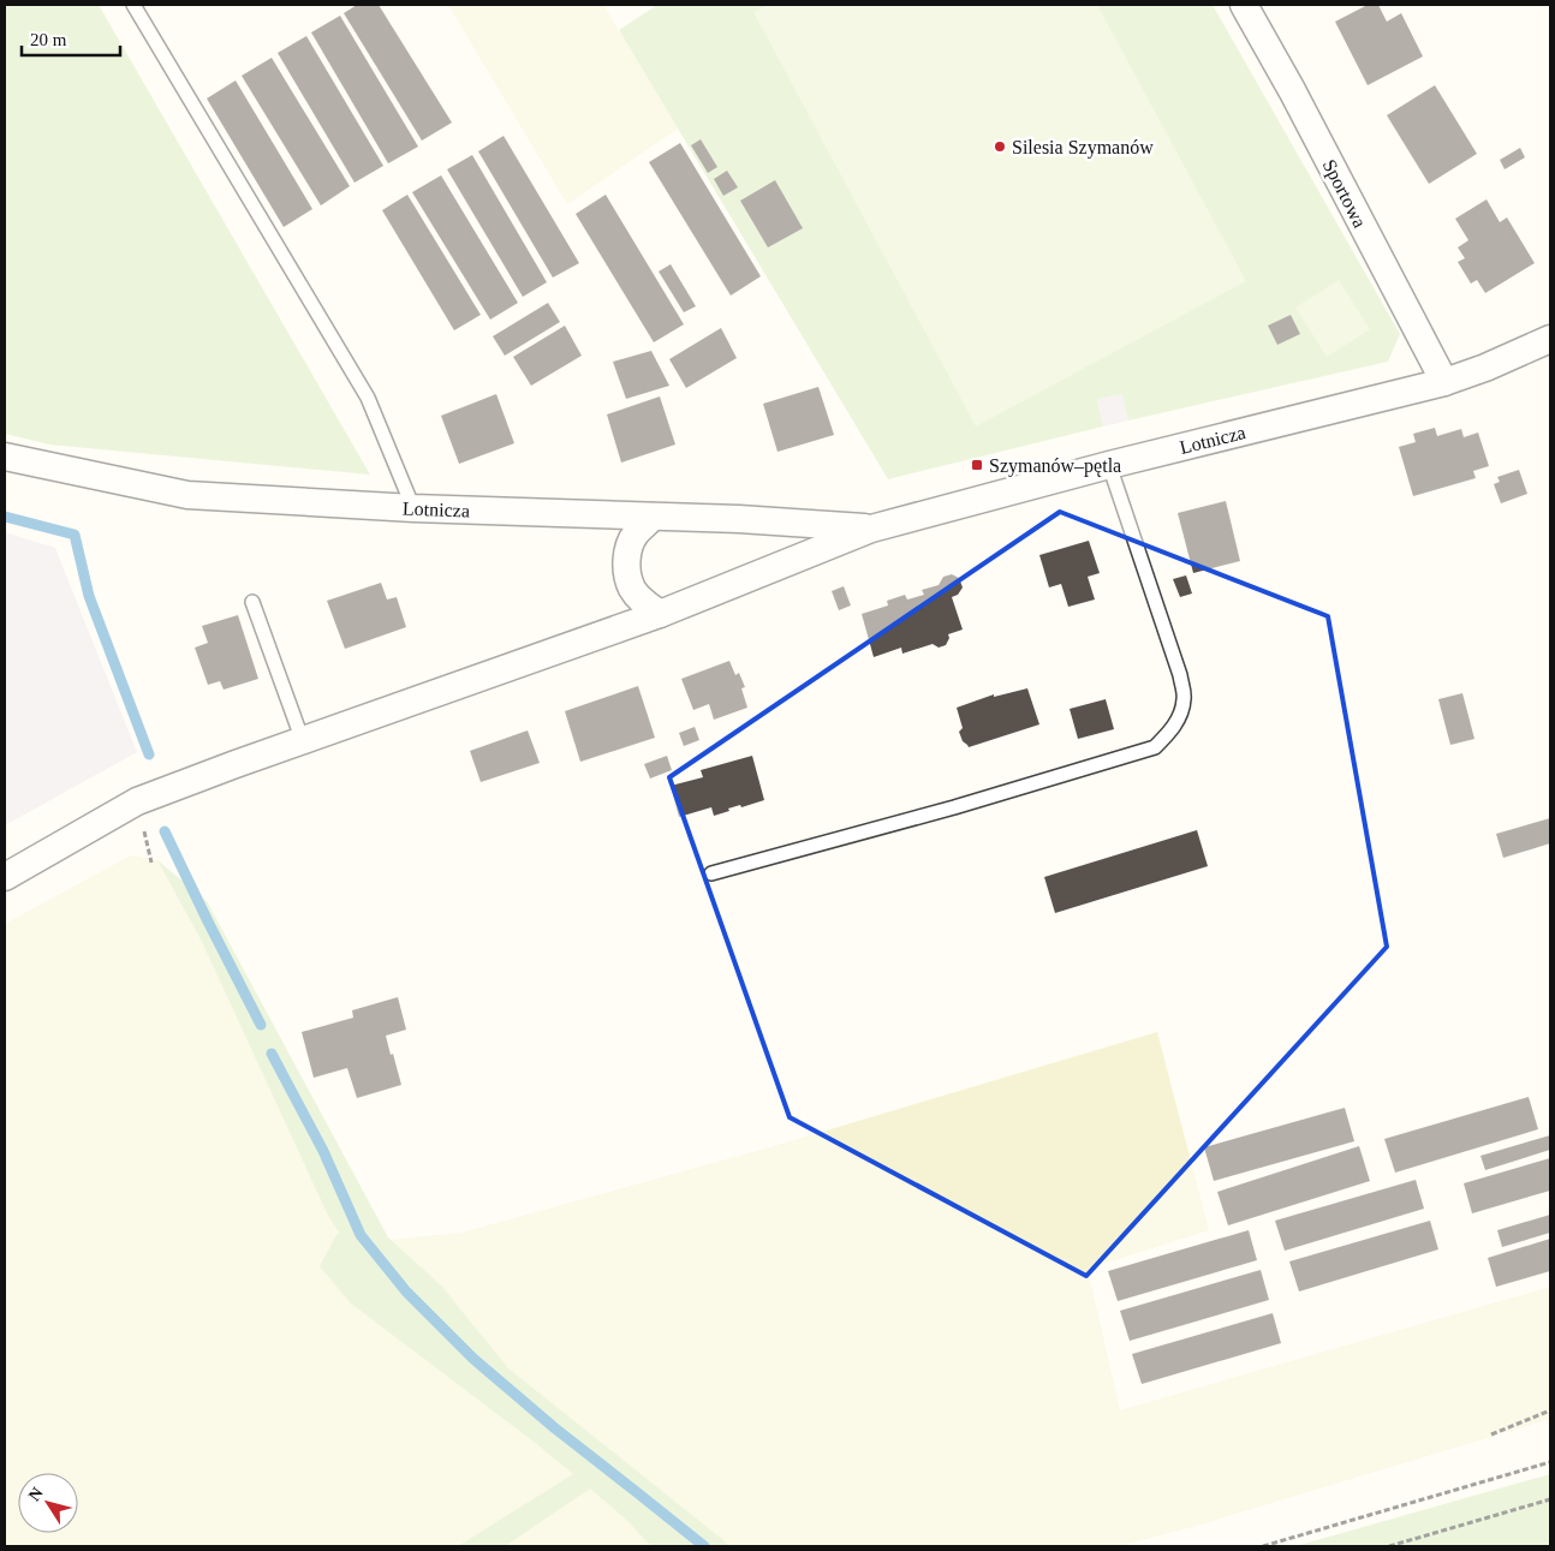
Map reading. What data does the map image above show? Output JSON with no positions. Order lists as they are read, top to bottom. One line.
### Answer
{"streets":{"street":["Sportowa","Lotnicza"]},"crossings":[["Sportowa","Lotnicza"]],"places":{"other":["Silesia Szymanów"],"transit":["Szymanów–pętla"]},"scale_bar":"20 m","north":"top left"}
